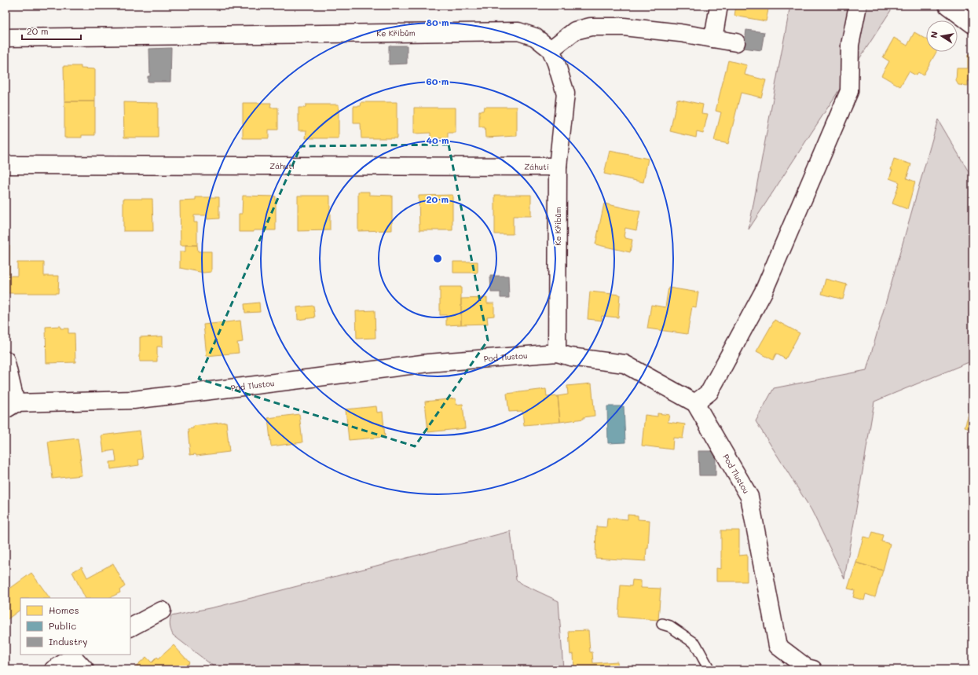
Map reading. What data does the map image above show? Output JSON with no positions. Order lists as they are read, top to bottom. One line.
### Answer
{"streets":{"street":["Ke Křibům","Záhutí","Pod Tlustou"]},"crossings":[["Ke Křibům","Záhutí"],["Ke Křibům","Pod Tlustou"]],"legend":["Homes","Public","Industry"],"scale_bar":"20 m","north":"left","rings":["80 m","60 m","40 m","20 m"]}
